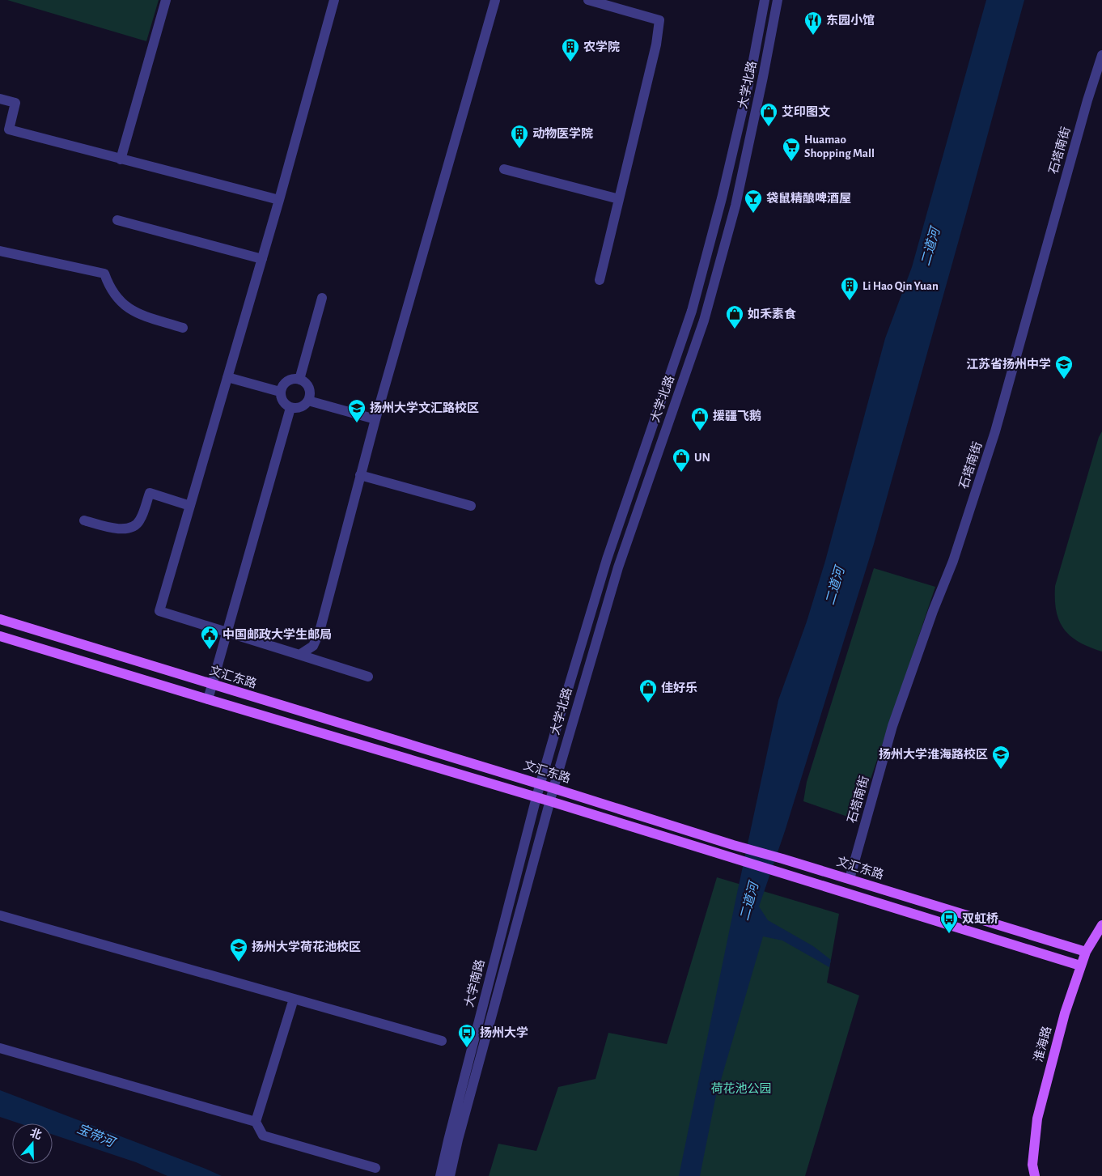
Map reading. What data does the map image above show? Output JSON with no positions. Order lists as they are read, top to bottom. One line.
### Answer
{"streets":{"main road":["文汇东路","淮海路"],"street":["大学北路","石塔南街","大学南路"]},"crossings":[["大学北路","文汇东路"],["大学北路","大学南路"],["石塔南街","文汇东路"],["文汇东路","淮海路"]],"water":["二道河","宝带河"],"parks":["荷花池公园"],"places":{"restaurant":["东园小馆"],"building":["农学院","动物医学院","Li Hao Qin Yuan"],"shop":["艾印图文","如禾素食","援疆飞鹅","UN","佳好乐"],"supermarket":["Huamao Shopping Mall"],"bar":["袋鼠精酿啤酒屋"],"school or university":["江苏省扬州中学","扬州大学文汇路校区","扬州大学淮海路校区","扬州大学荷花池校区"],"public building":["中国邮政大学生邮局"],"bus stop":["双虹桥","扬州大学"]},"north":"top"}
